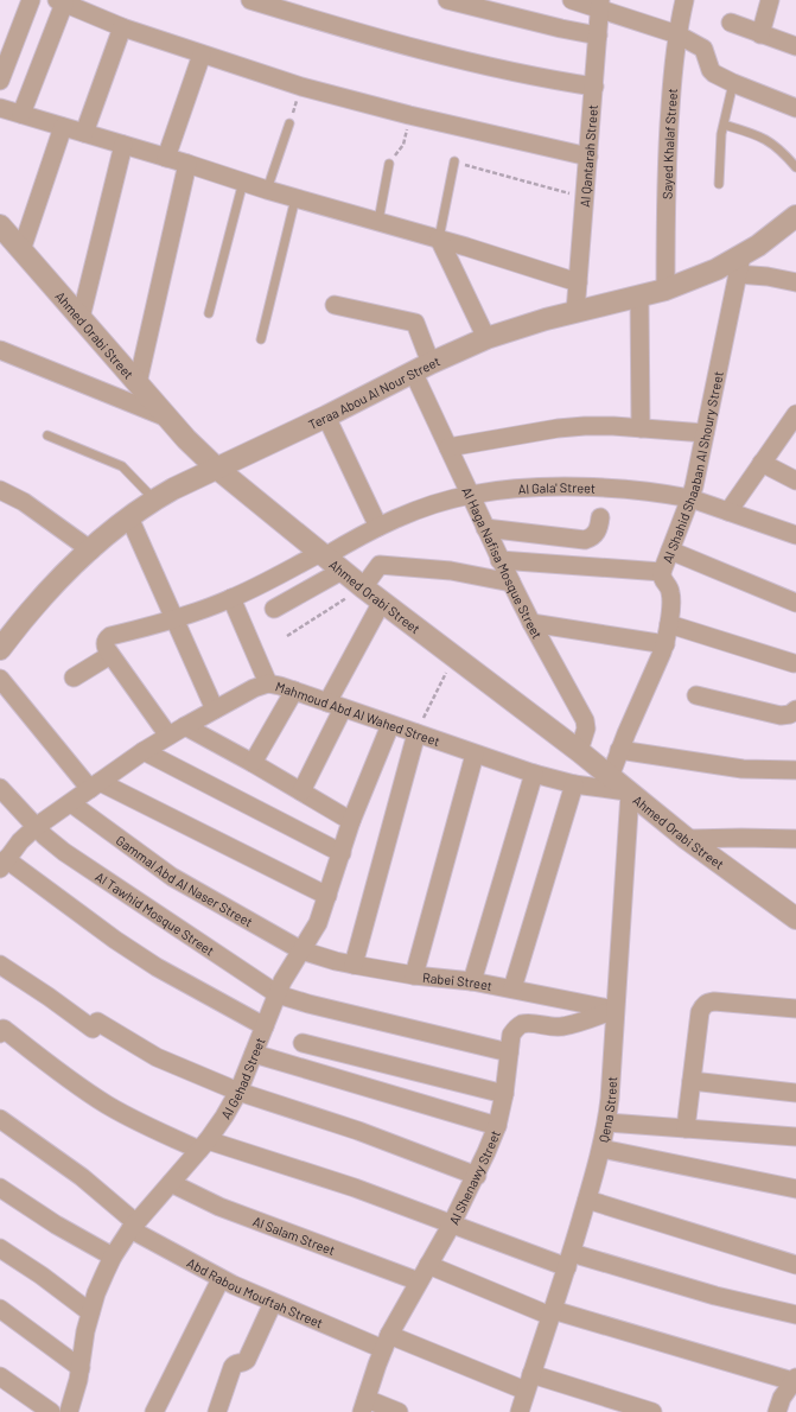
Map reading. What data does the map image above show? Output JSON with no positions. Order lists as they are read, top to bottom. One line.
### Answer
{"streets":{"street":["Sayed Khalaf Street","Al Qantarah Street","Ahmed Orabi Street","Teraa Abou Al Nour Street","Al Shahid Shaaban Al Shoury Street","Al Gala' Street","Al Haga Nafisa Mosque Street","Mahmoud Abd Al Wahed Street","Gammal Abd Al Naser Street","Al Tawhid Mosque Street","Rabei Street","Al Gehad Street","Qena Street","Al Shenawy Street","Al Salam Street","Abd Rabou Mouftah Street"]},"crossings":[["Sayed Khalaf Street","Teraa Abou Al Nour Street"],["Al Qantarah Street","Teraa Abou Al Nour Street"],["Ahmed Orabi Street","Teraa Abou Al Nour Street"],["Ahmed Orabi Street","Al Shahid Shaaban Al Shoury Street"],["Ahmed Orabi Street","Al Gala' Street"],["Ahmed Orabi Street","Al Haga Nafisa Mosque Street"],["Ahmed Orabi Street","Mahmoud Abd Al Wahed Street"],["Ahmed Orabi Street","Qena Street"],["Teraa Abou Al Nour Street","Al Shahid Shaaban Al Shoury Street"],["Teraa Abou Al Nour Street","Al Haga Nafisa Mosque Street"],["Al Shahid Shaaban Al Shoury Street","Al Gala' Street"],["Al Gala' Street","Al Haga Nafisa Mosque Street"],["Mahmoud Abd Al Wahed Street","Gammal Abd Al Naser Street"],["Mahmoud Abd Al Wahed Street","Al Tawhid Mosque Street"],["Mahmoud Abd Al Wahed Street","Al Gehad Street"],["Mahmoud Abd Al Wahed Street","Qena Street"],["Gammal Abd Al Naser Street","Rabei Street"],["Gammal Abd Al Naser Street","Al Gehad Street"],["Al Tawhid Mosque Street","Al Gehad Street"],["Al Tawhid Mosque Street","Al Shenawy Street"],["Rabei Street","Al Gehad Street"],["Rabei Street","Qena Street"],["Rabei Street","Al Shenawy Street"],["Al Gehad Street","Al Salam Street"],["Al Gehad Street","Abd Rabou Mouftah Street"],["Qena Street","Al Shenawy Street"],["Qena Street","Abd Rabou Mouftah Street"],["Al Shenawy Street","Al Salam Street"],["Al Shenawy Street","Abd Rabou Mouftah Street"]]}
